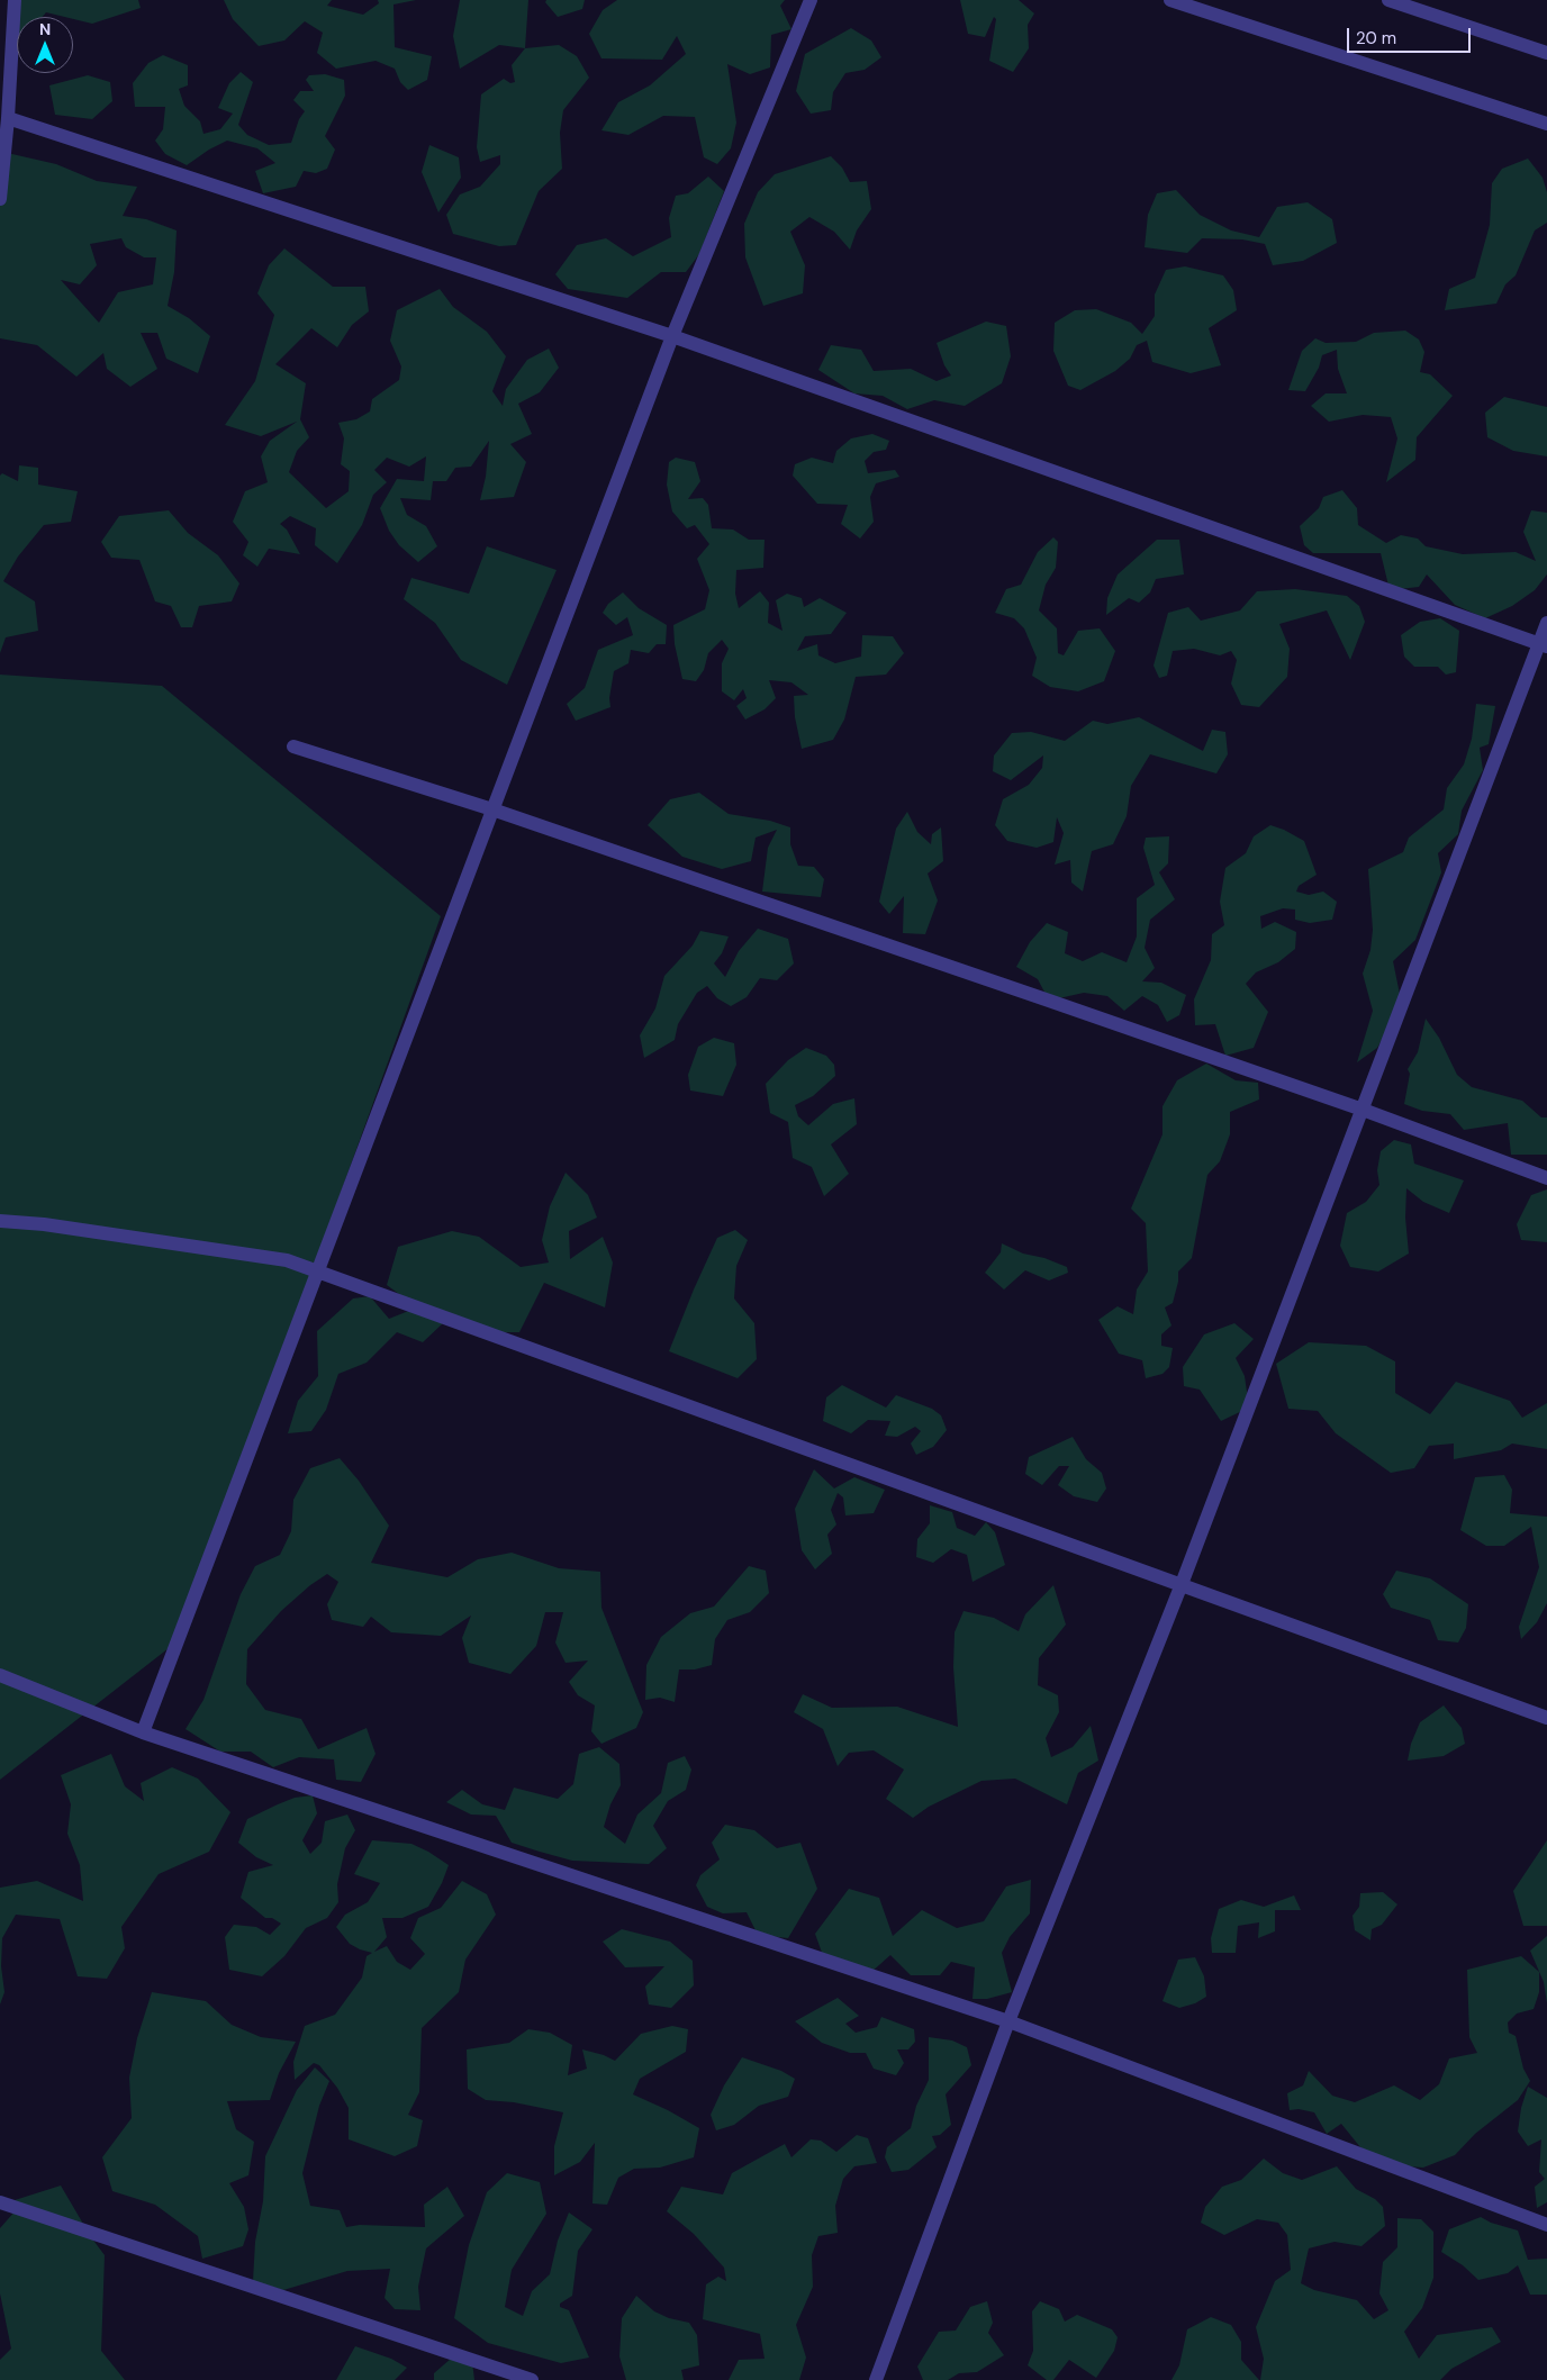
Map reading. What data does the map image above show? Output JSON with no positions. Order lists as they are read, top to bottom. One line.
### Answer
{"scale_bar":"20 m","north":"top"}
